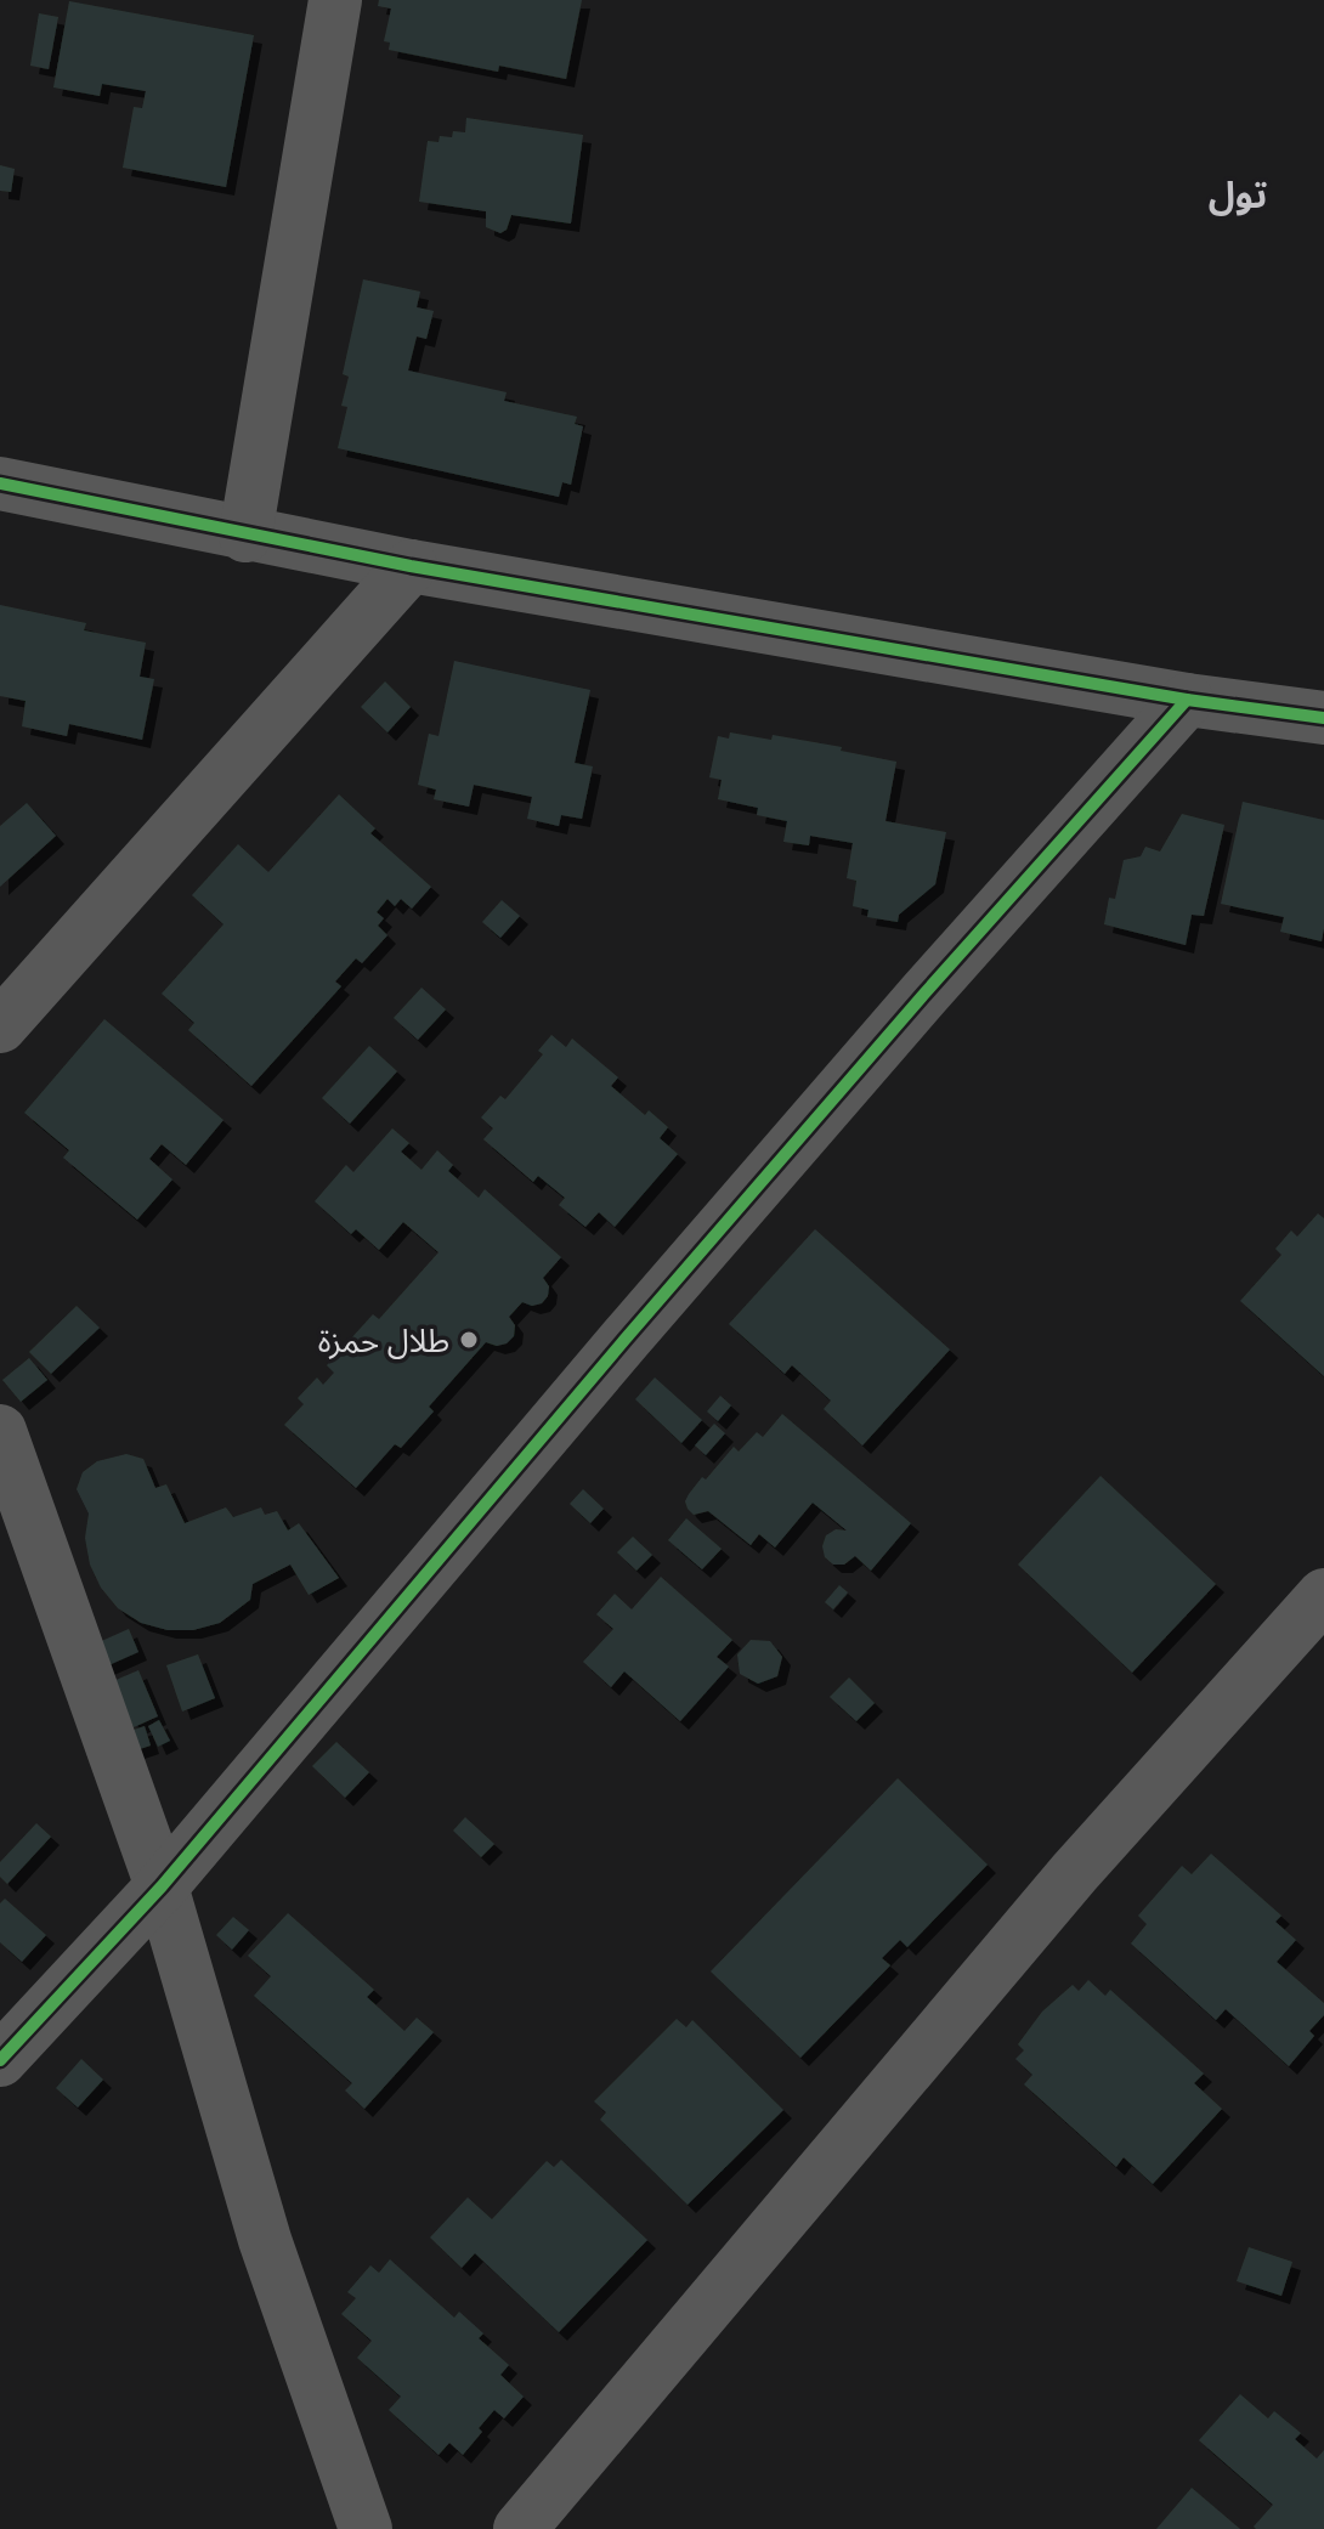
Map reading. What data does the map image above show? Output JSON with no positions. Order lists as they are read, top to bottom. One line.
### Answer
{"districts":["تول"],"places":["طلال حمزة"]}
